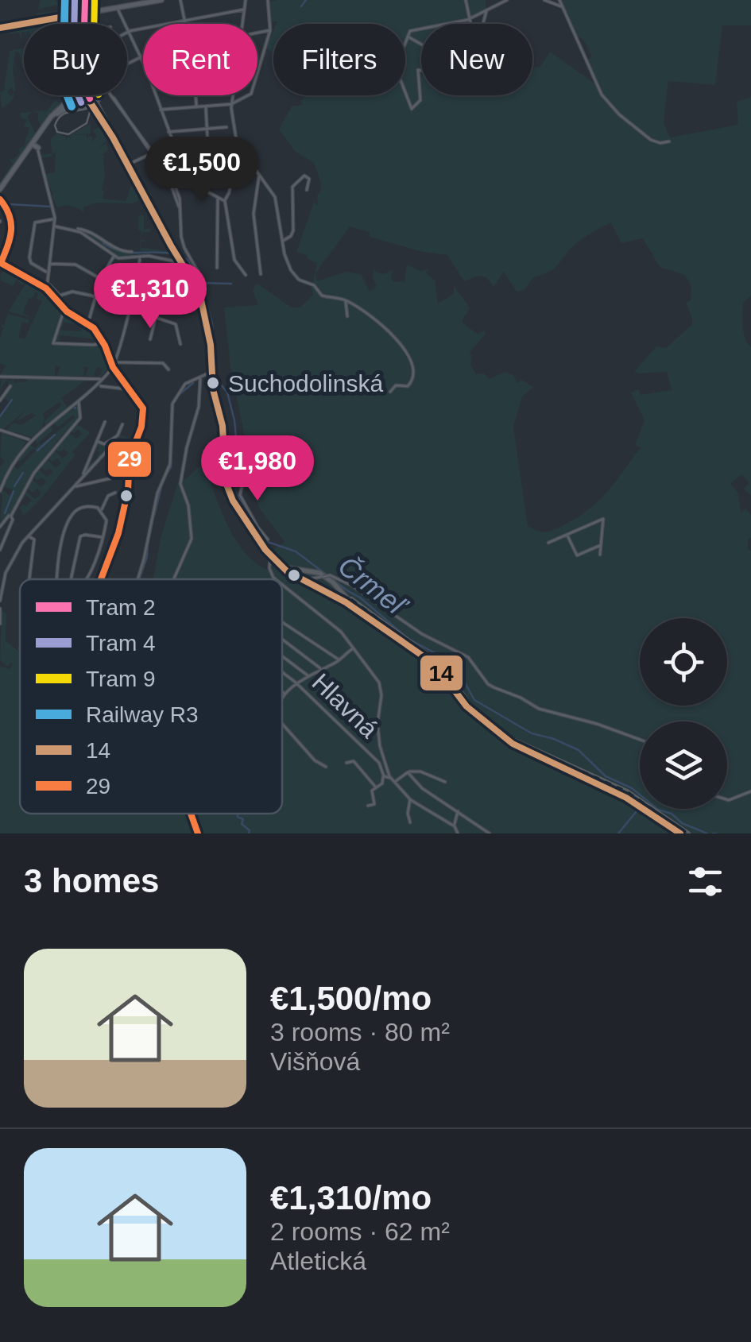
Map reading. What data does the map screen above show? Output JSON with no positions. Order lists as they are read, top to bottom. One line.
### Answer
{"streets":{"street":["Hlavná"]},"water":["Črmeľ"],"places":["Suchodolinská"],"lines":["tram line 2","tram line 4","tram line 9","rail line R3","transit line 14","transit line 29"],"legend":["Tram 2","Tram 4","Tram 9","Railway R3","14","29"],"page":{"chip":["Buy","Rent","Filters","New"],"price":["€1,500","€1,310","€1,980"],"heading":"3 homes","list":[{"name":"€1,500/mo","note":"3 rooms · 80 m² · Višňová"},{"name":"€1,310/mo","note":"2 rooms · 62 m² · Atletická"}]}}
